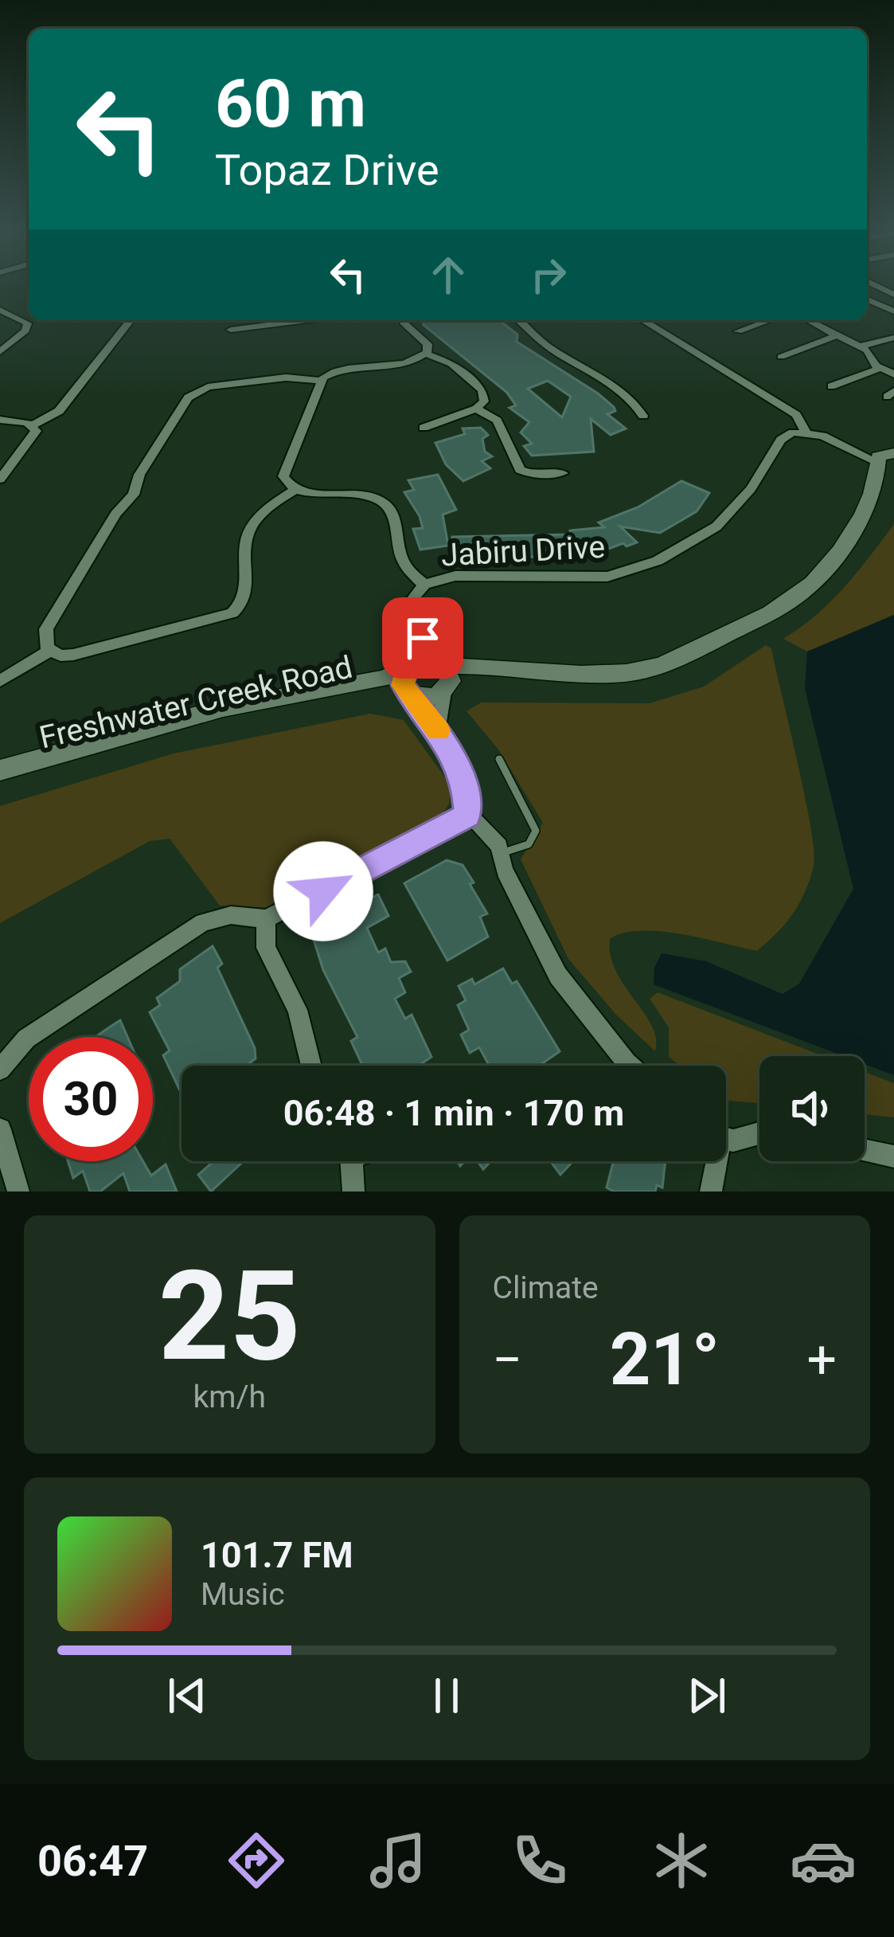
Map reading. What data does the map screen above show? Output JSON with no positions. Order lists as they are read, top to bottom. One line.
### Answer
{"streets":{"main road":["Freshwater Creek Road"],"street":["Jabiru Drive"]},"crossings":[["Jabiru Drive","Freshwater Creek Road"]],"page":{"turn":["60 m","Topaz Drive"],"limit":"30","trip":"06:48 · 1 min · 170 m","tile":[["25","km/h"],"Climate"],"heat":["−","21°","+"],"song":["101.7 FM","Music"],"tabs":"06:47"}}
